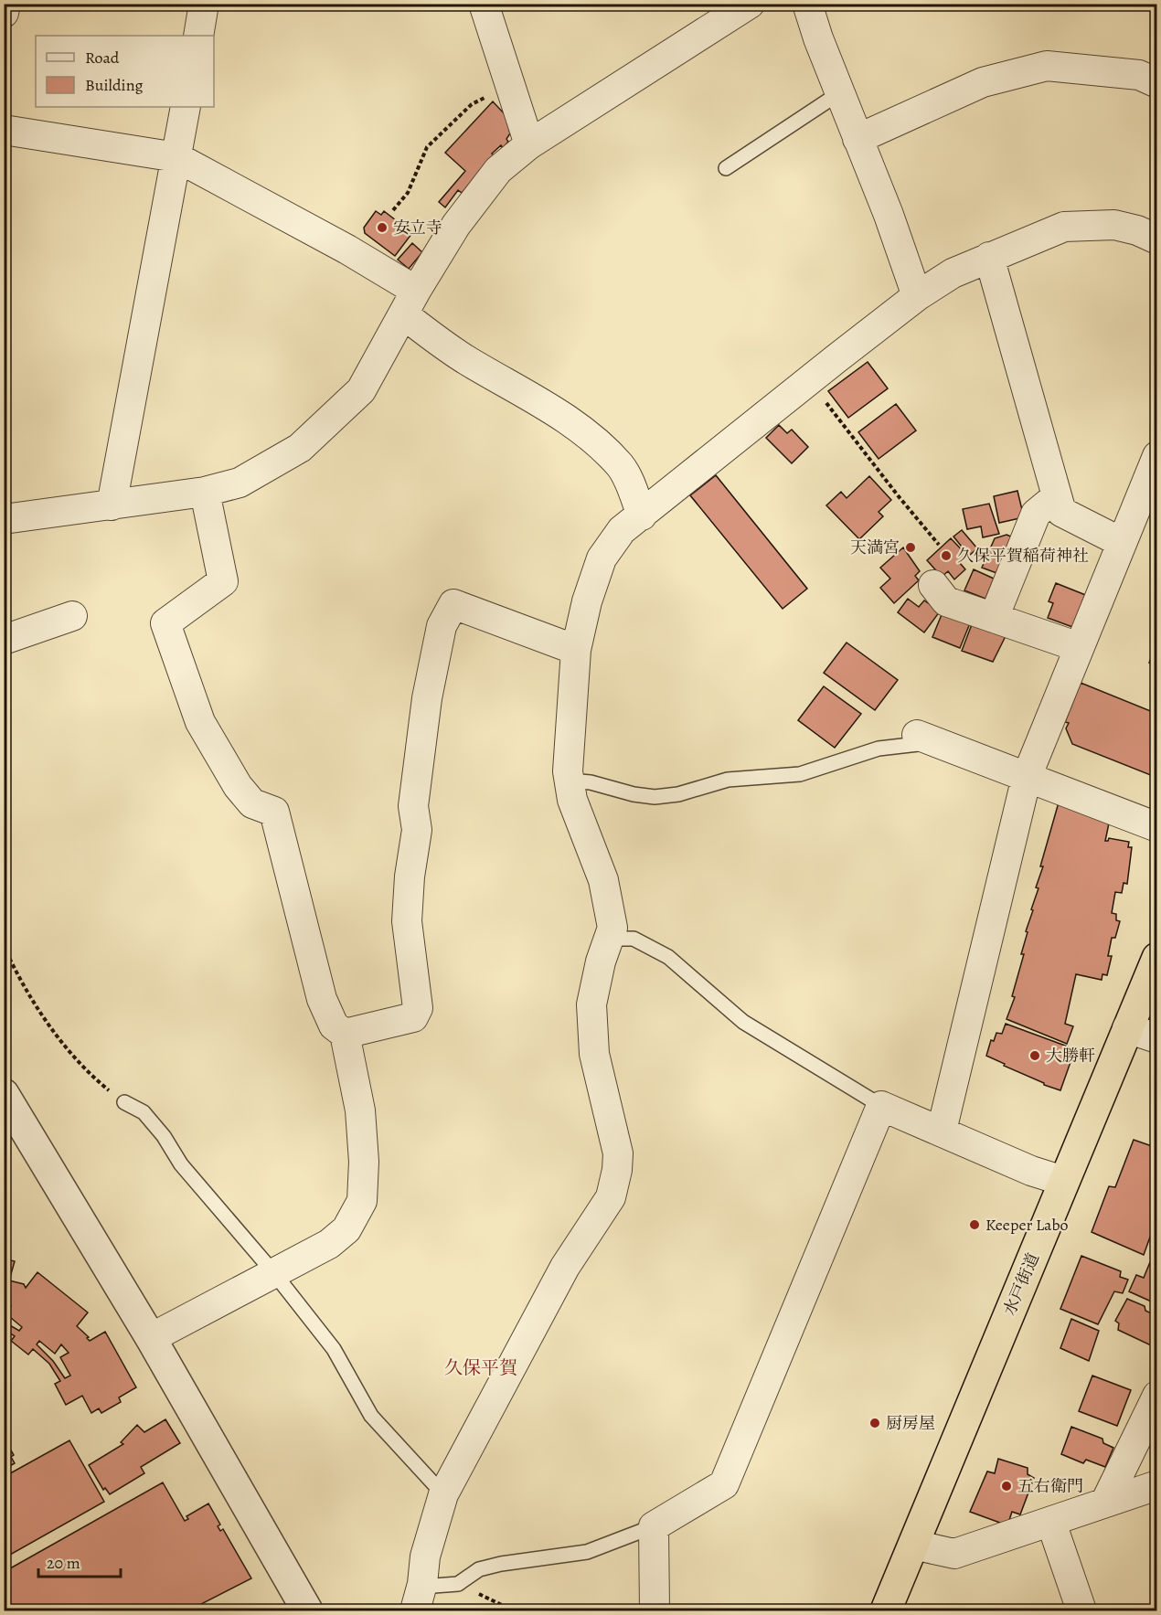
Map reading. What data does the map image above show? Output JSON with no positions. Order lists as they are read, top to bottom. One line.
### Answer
{"streets":{"highway":["水戸街道"]},"districts":["久保平賀"],"places":["安立寺","天満宮","久保平賀稲荷神社","大勝軒","Keeper Labo","厨房屋","五右衛門"],"legend":["Road","Building"],"scale_bar":"20 m"}
